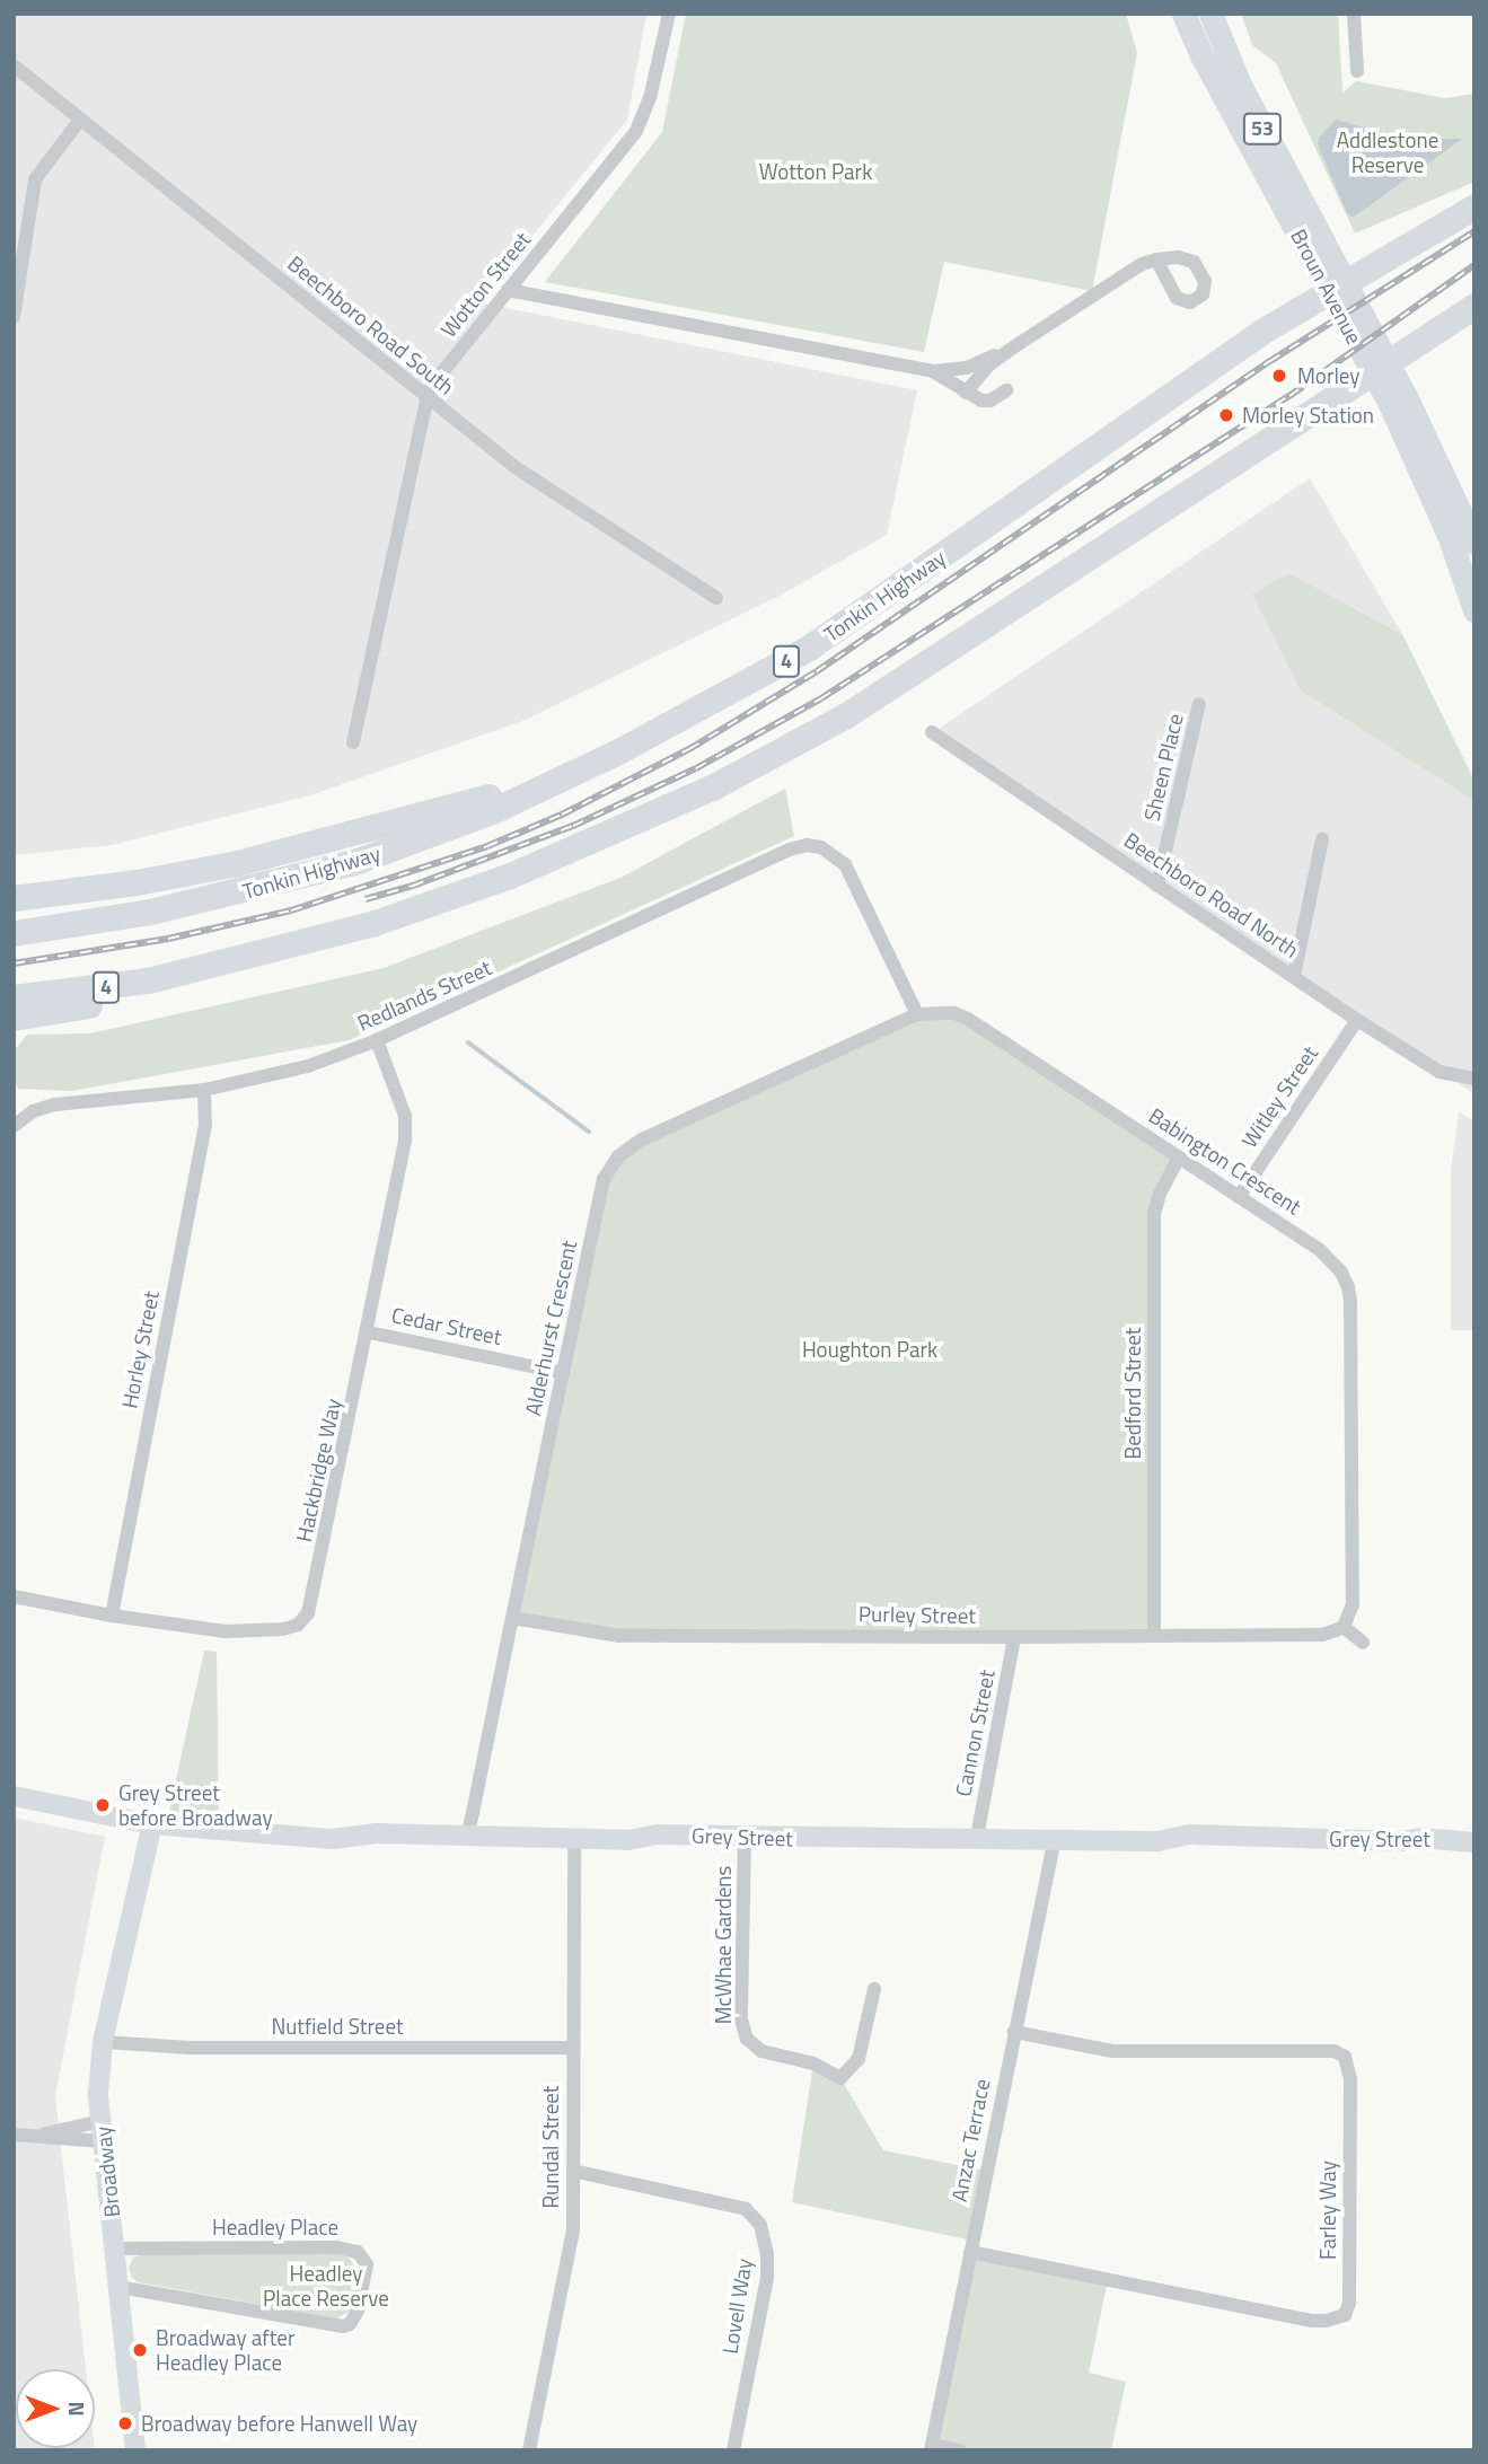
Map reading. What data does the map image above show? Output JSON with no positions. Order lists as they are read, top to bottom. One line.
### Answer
{"streets":{"highway":["Tonkin Highway","4"],"main road":["53","Broun Avenue"],"street":["Wotton Street","Beechboro Road South","Sheen Place","Beechboro Road North","Redlands Street","Witley Street","Babington Crescent","Cedar Street","Alderhurst Crescent","Horley Street","Bedford Street","Hackbridge Way","Purley Street","Cannon Street","Grey Street","McWhae Gardens","Nutfield Street","Anzac Terrace","Rundal Street","Broadway","Farley Way","Headley Place","Lovell Way"]},"crossings":[["Wotton Street","Beechboro Road South"],["Sheen Place","Beechboro Road North"],["Beechboro Road North","Witley Street"],["Redlands Street","Babington Crescent"],["Redlands Street","Alderhurst Crescent"],["Redlands Street","Horley Street"],["Redlands Street","Hackbridge Way"],["Witley Street","Babington Crescent"],["Babington Crescent","Alderhurst Crescent"],["Babington Crescent","Bedford Street"],["Babington Crescent","Purley Street"],["Cedar Street","Alderhurst Crescent"],["Cedar Street","Hackbridge Way"],["Alderhurst Crescent","Purley Street"],["Alderhurst Crescent","Grey Street"],["Horley Street","Hackbridge Way"],["Bedford Street","Purley Street"],["Purley Street","Cannon Street"],["Cannon Street","Grey Street"],["Grey Street","McWhae Gardens"],["Grey Street","Anzac Terrace"],["Grey Street","Rundal Street"],["Grey Street","Broadway"],["Nutfield Street","Rundal Street"],["Nutfield Street","Broadway"],["Anzac Terrace","Farley Way"],["Rundal Street","Lovell Way"],["Broadway","Headley Place"]],"parks":["Addlestone Reserve","Wotton Park","Houghton Park","Headley Place Reserve"],"places":["Morley","Morley Station","Grey Street before Broadway","Broadway after Headley Place","Broadway before Hanwell Way"],"north":"right"}
